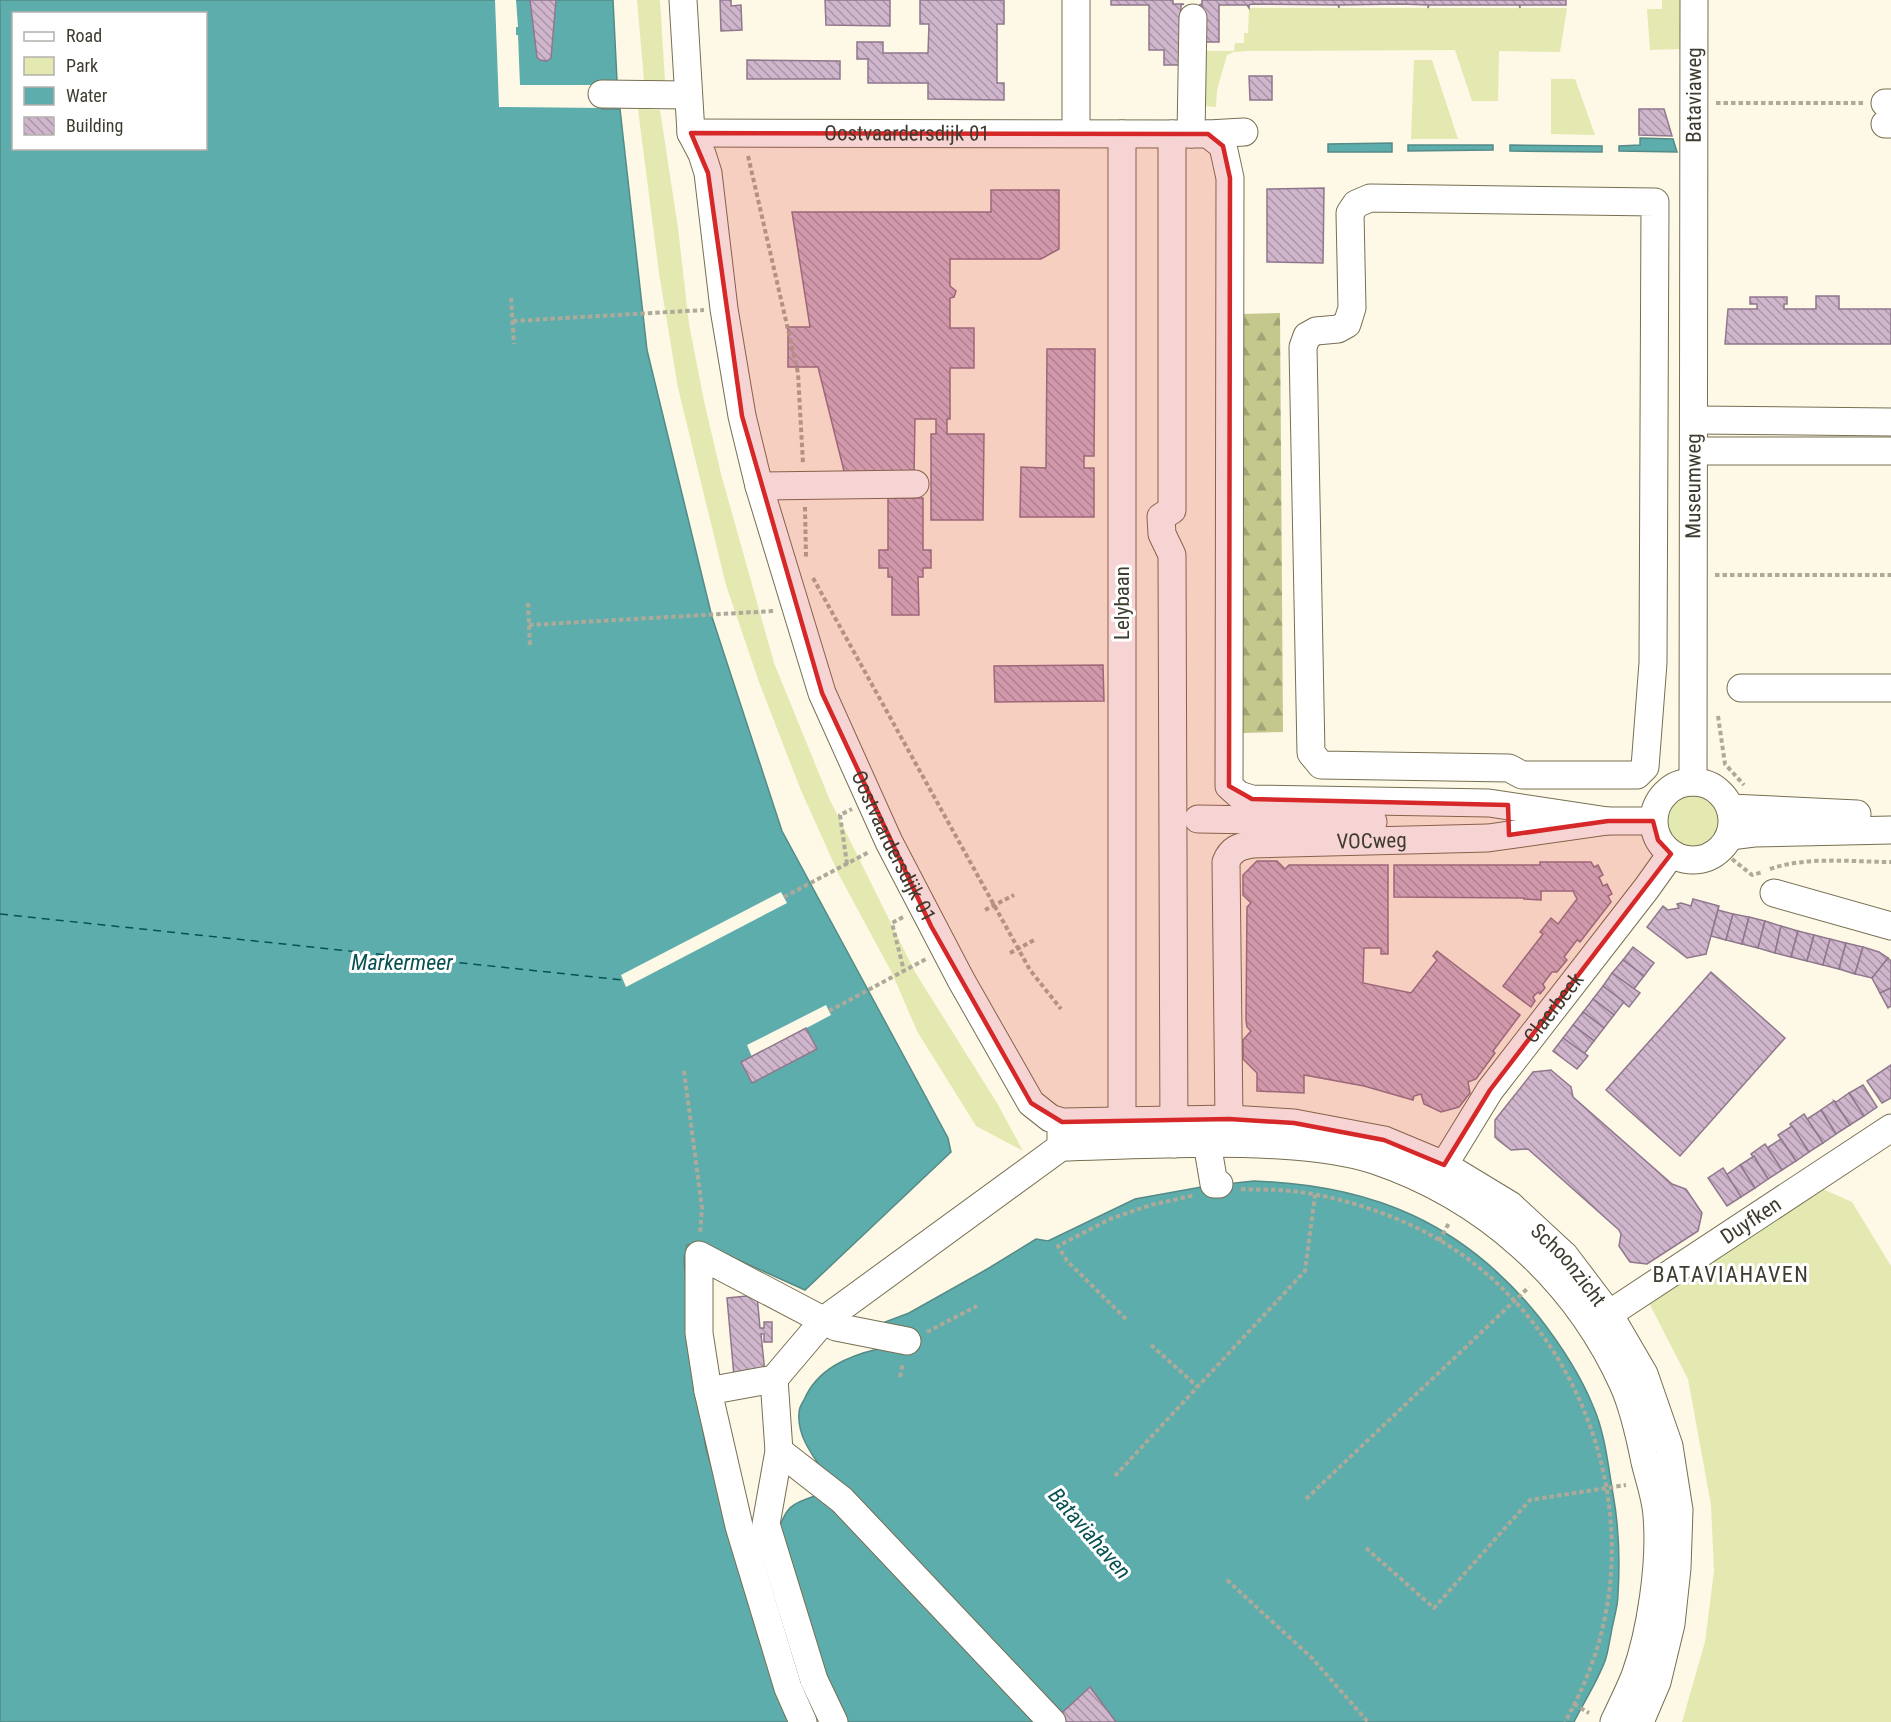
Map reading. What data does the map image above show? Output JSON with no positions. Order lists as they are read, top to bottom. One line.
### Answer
{"streets":{"street":["Bataviaweg","Oostvaardersdijk 01","Museumweg","Lelybaan","VOCweg","Claerbeek","Duyfken","Schoonzicht"]},"crossings":[["Bataviaweg","Museumweg"],["Oostvaardersdijk 01","Lelybaan"],["Museumweg","VOCweg"],["Museumweg","Claerbeek"],["Lelybaan","Schoonzicht"],["VOCweg","Claerbeek"],["VOCweg","Schoonzicht"],["Claerbeek","Schoonzicht"],["Duyfken","Schoonzicht"]],"districts":["BATAVIAHAVEN"],"water":["Markermeer","Bataviahaven"],"legend":["Road","Park","Water","Building"]}
